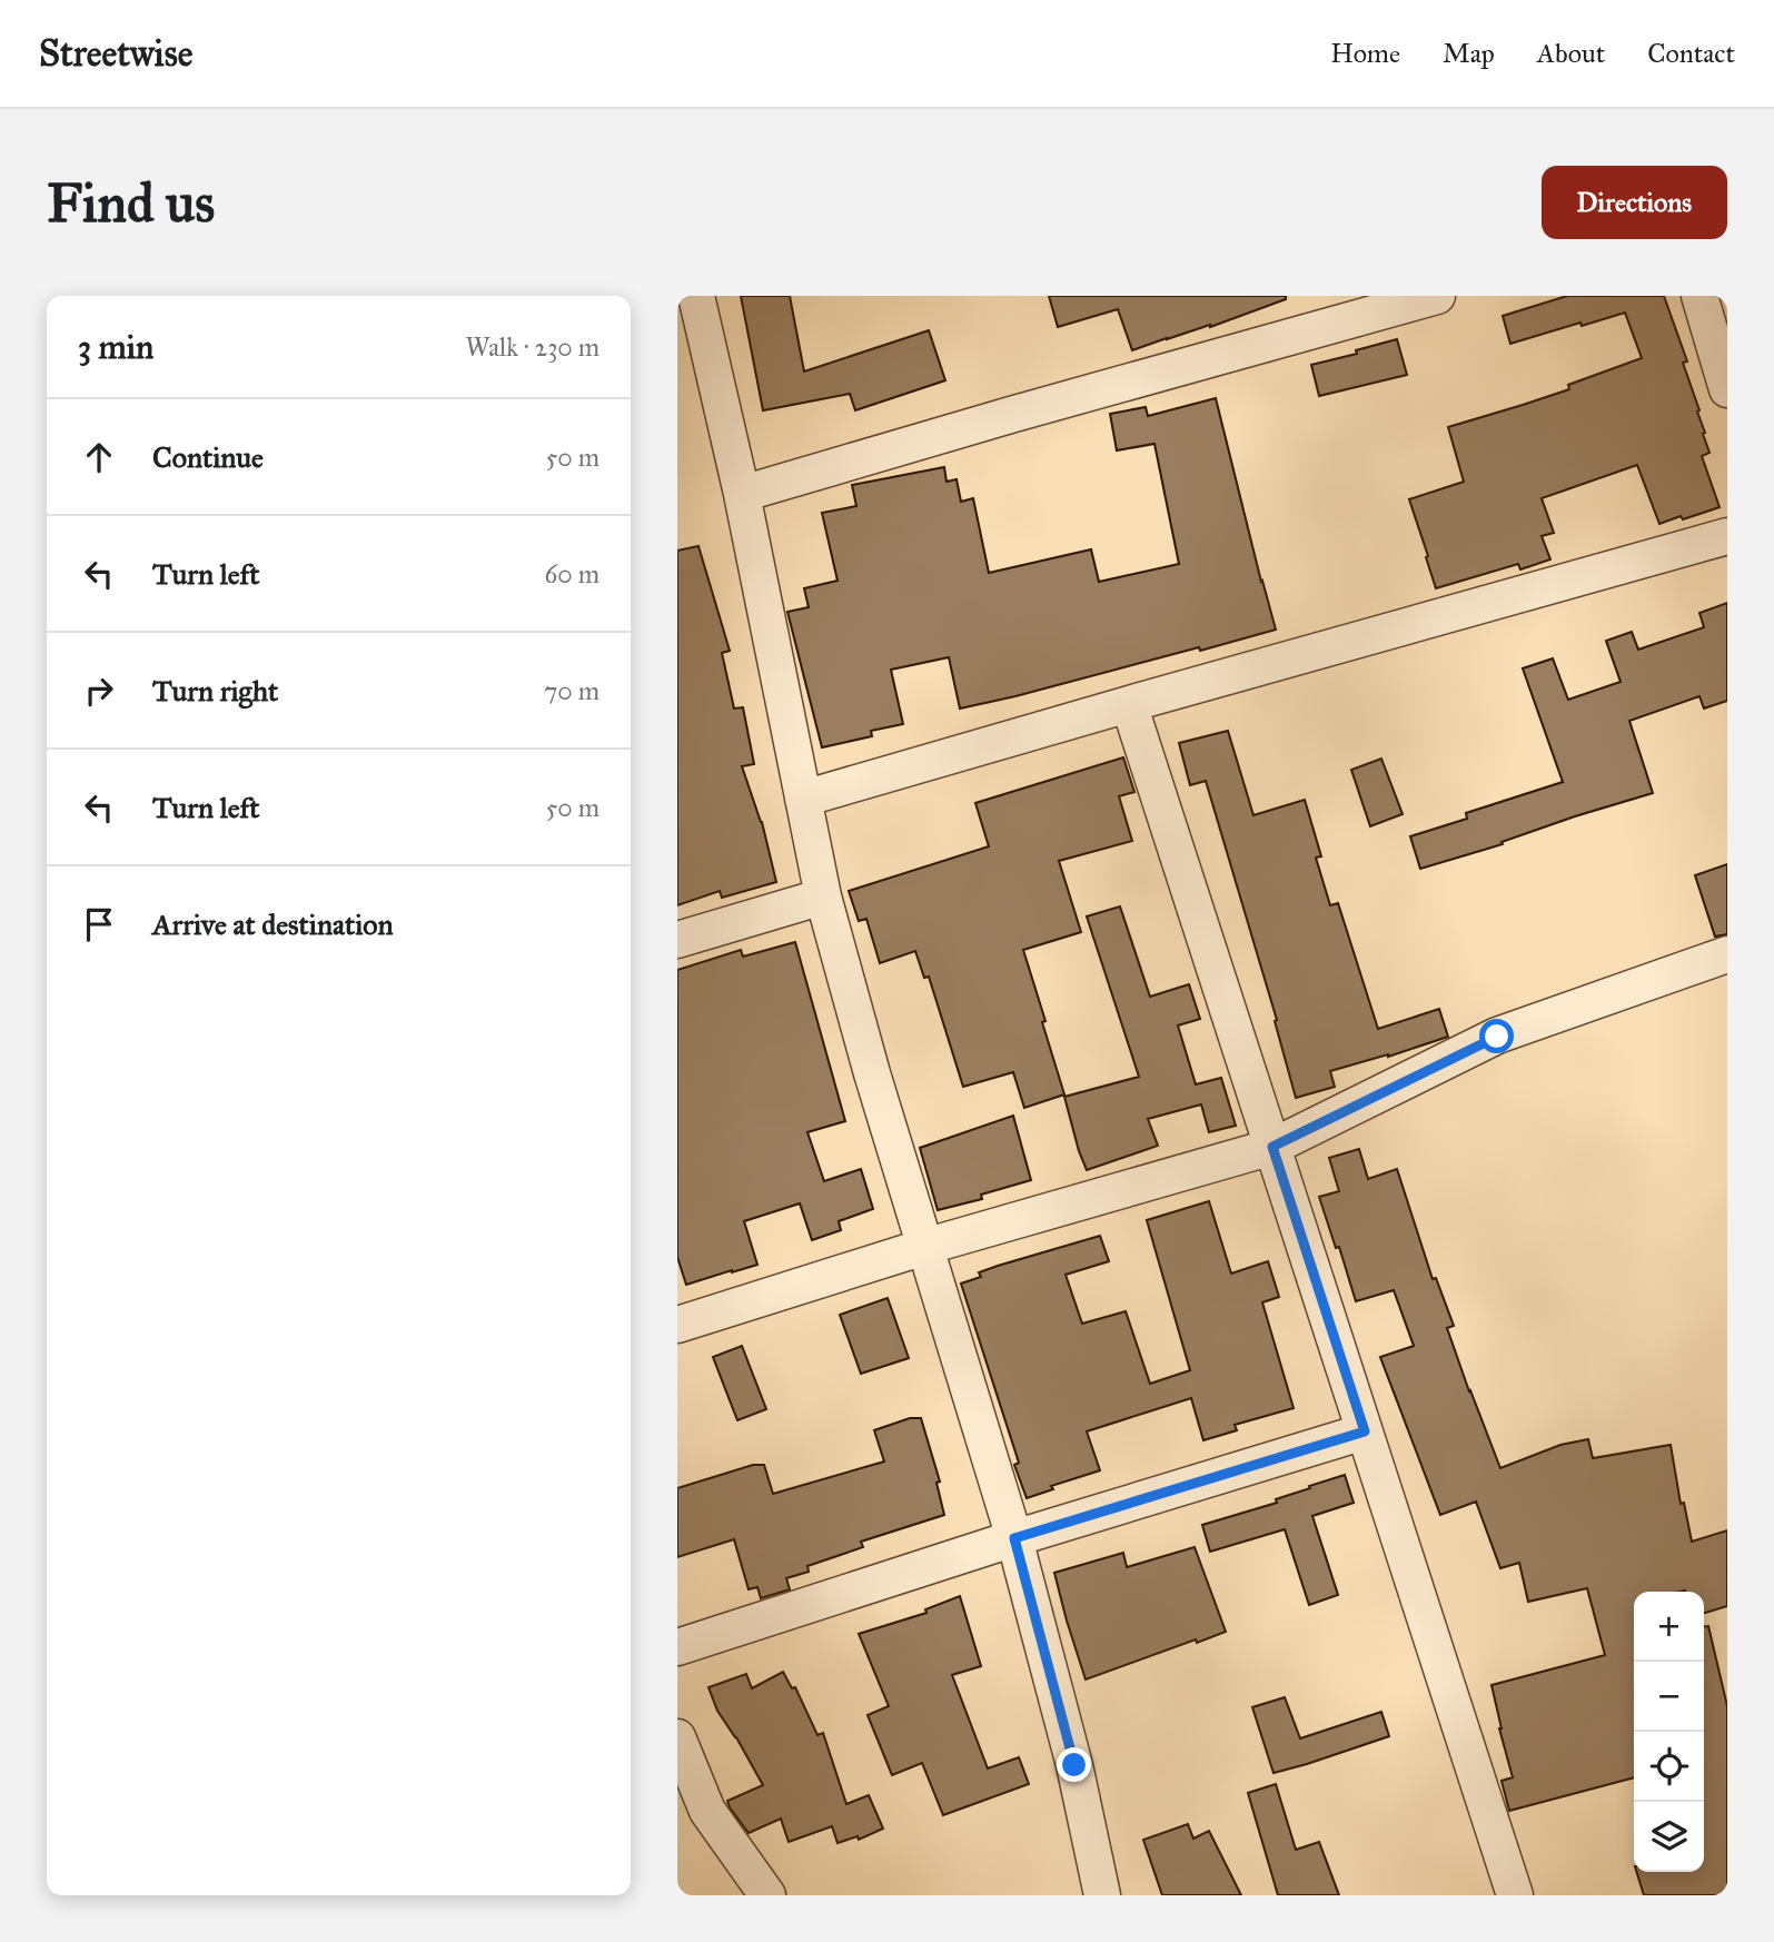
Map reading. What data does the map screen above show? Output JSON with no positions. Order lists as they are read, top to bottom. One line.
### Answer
{"page":{"header":"Streetwise","nav":["Home","Map","About","Contact"],"buttons":"Directions","title":"Find us","heading":["3 min","Walk · 230 m"],"list":[["Continue","50 m"],["Turn left","60 m"],["Turn right","70 m"],["Turn left","50 m"],"Arrive at destination"],"map_buttons":["+","−"]}}
